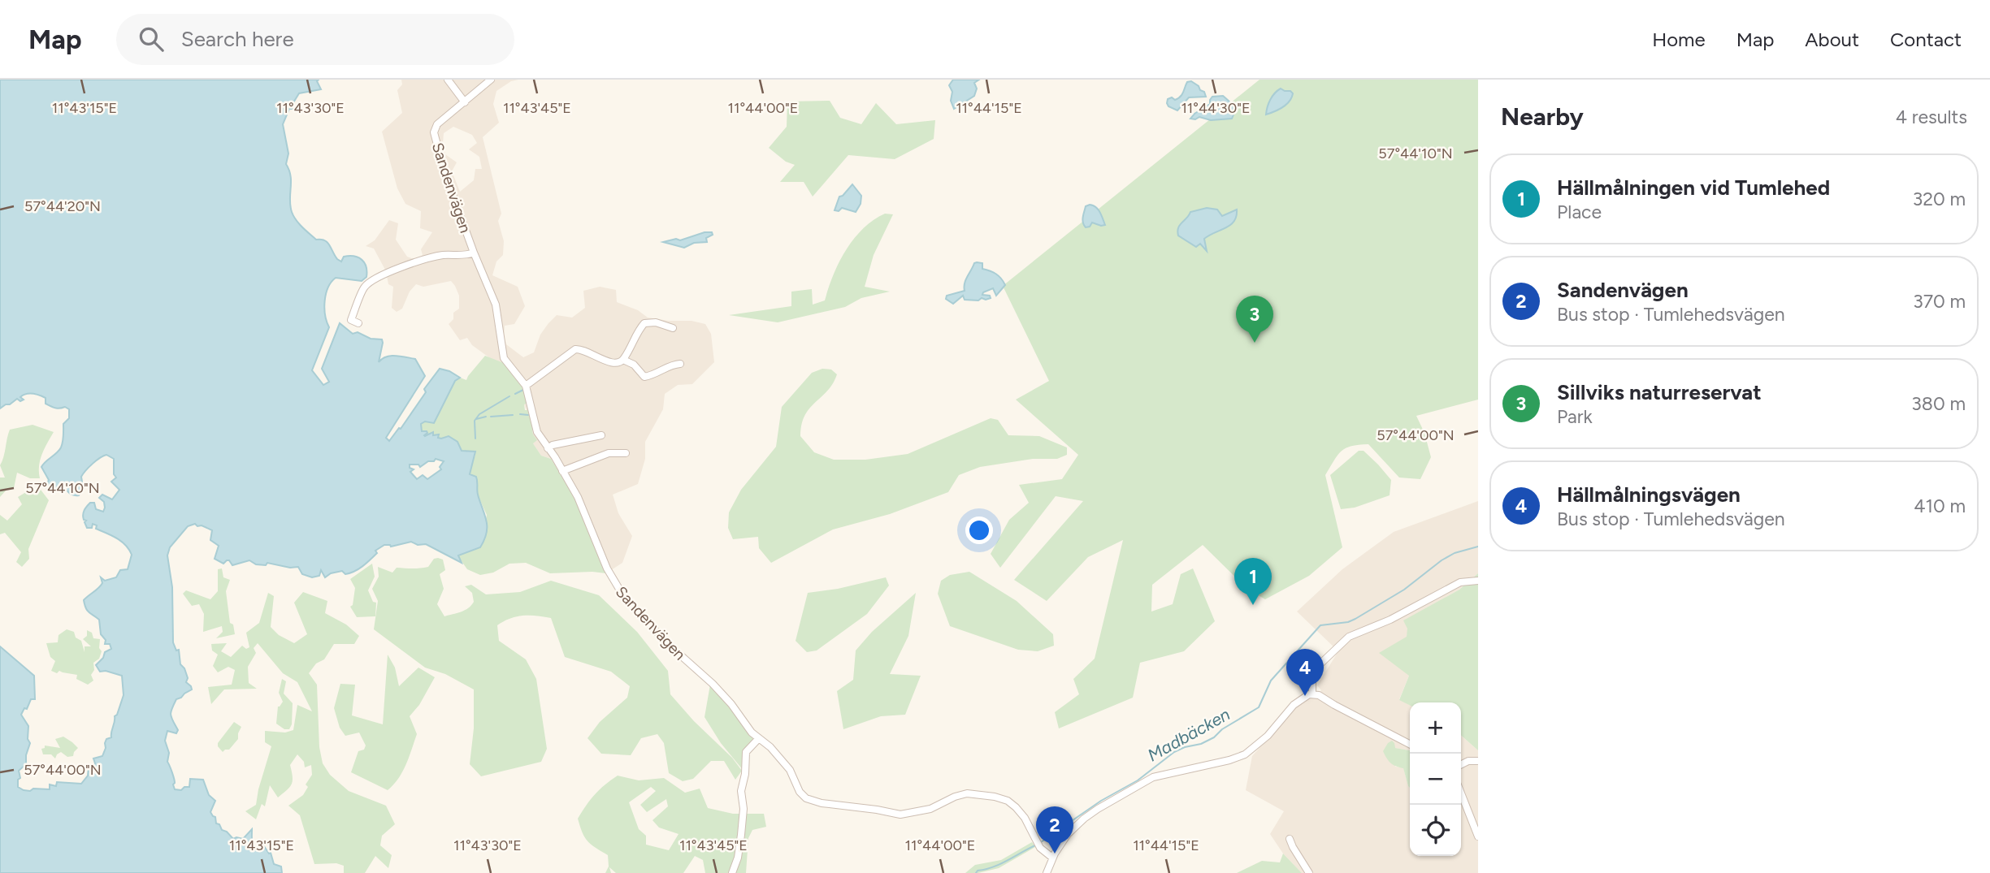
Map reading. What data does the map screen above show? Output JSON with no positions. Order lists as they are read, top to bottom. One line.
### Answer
{"streets":{"street":["Sandenvägen"]},"water":["Madbäcken"],"page":{"header":"Map","search":"Search here","nav":["Home","Map","About","Contact"],"heading":["Nearby","4 results"],"list":[{"mark":"1","name":"Hällmålningen vid Tumlehed","note":"Place","value":"320 m"},{"mark":"2","name":"Sandenvägen","note":"Bus stop · Tumlehedsvägen","value":"370 m"},{"mark":"3","name":"Sillviks naturreservat","note":"Park","value":"380 m"},{"mark":"4","name":"Hällmålningsvägen","note":"Bus stop · Tumlehedsvägen","value":"410 m"}],"pins":["3","1","4","2"],"map_buttons":["+","−"]},"coordinates":["11°43'15\"E","11°43'30\"E","11°43'45\"E","11°44'00\"E","11°44'15\"E","11°44'30\"E","57°44'10\"N","57°44'20\"N","57°44'00\"N"]}
